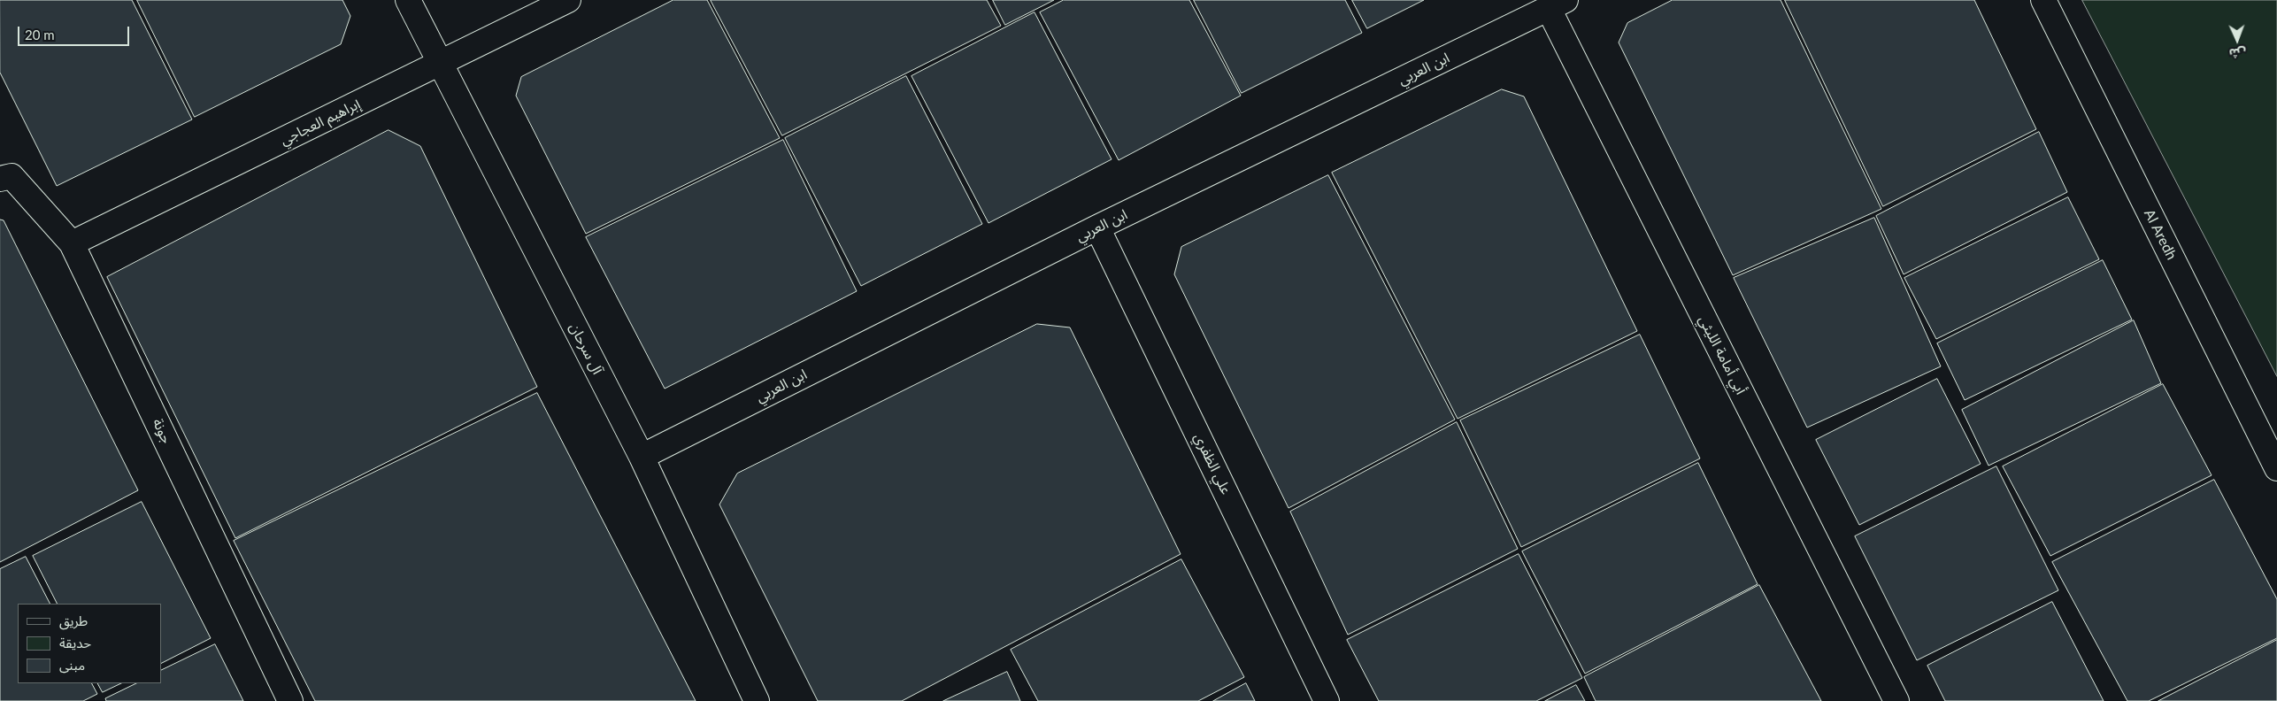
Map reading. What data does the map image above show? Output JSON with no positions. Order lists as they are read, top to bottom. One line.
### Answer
{"streets":{"street":["ابن العربي","إبراهيم العجاجي","Al Aredh","آل سرحان","أبي أمامة الليثي","جونة","علي الظفري"]},"crossings":[["ابن العربي","آل سرحان"],["ابن العربي","أبي أمامة الليثي"],["ابن العربي","علي الظفري"],["إبراهيم العجاجي","آل سرحان"],["إبراهيم العجاجي","جونة"]],"legend":["طريق","حديقة","مبنى"],"scale_bar":"20 m","north":"bottom"}
